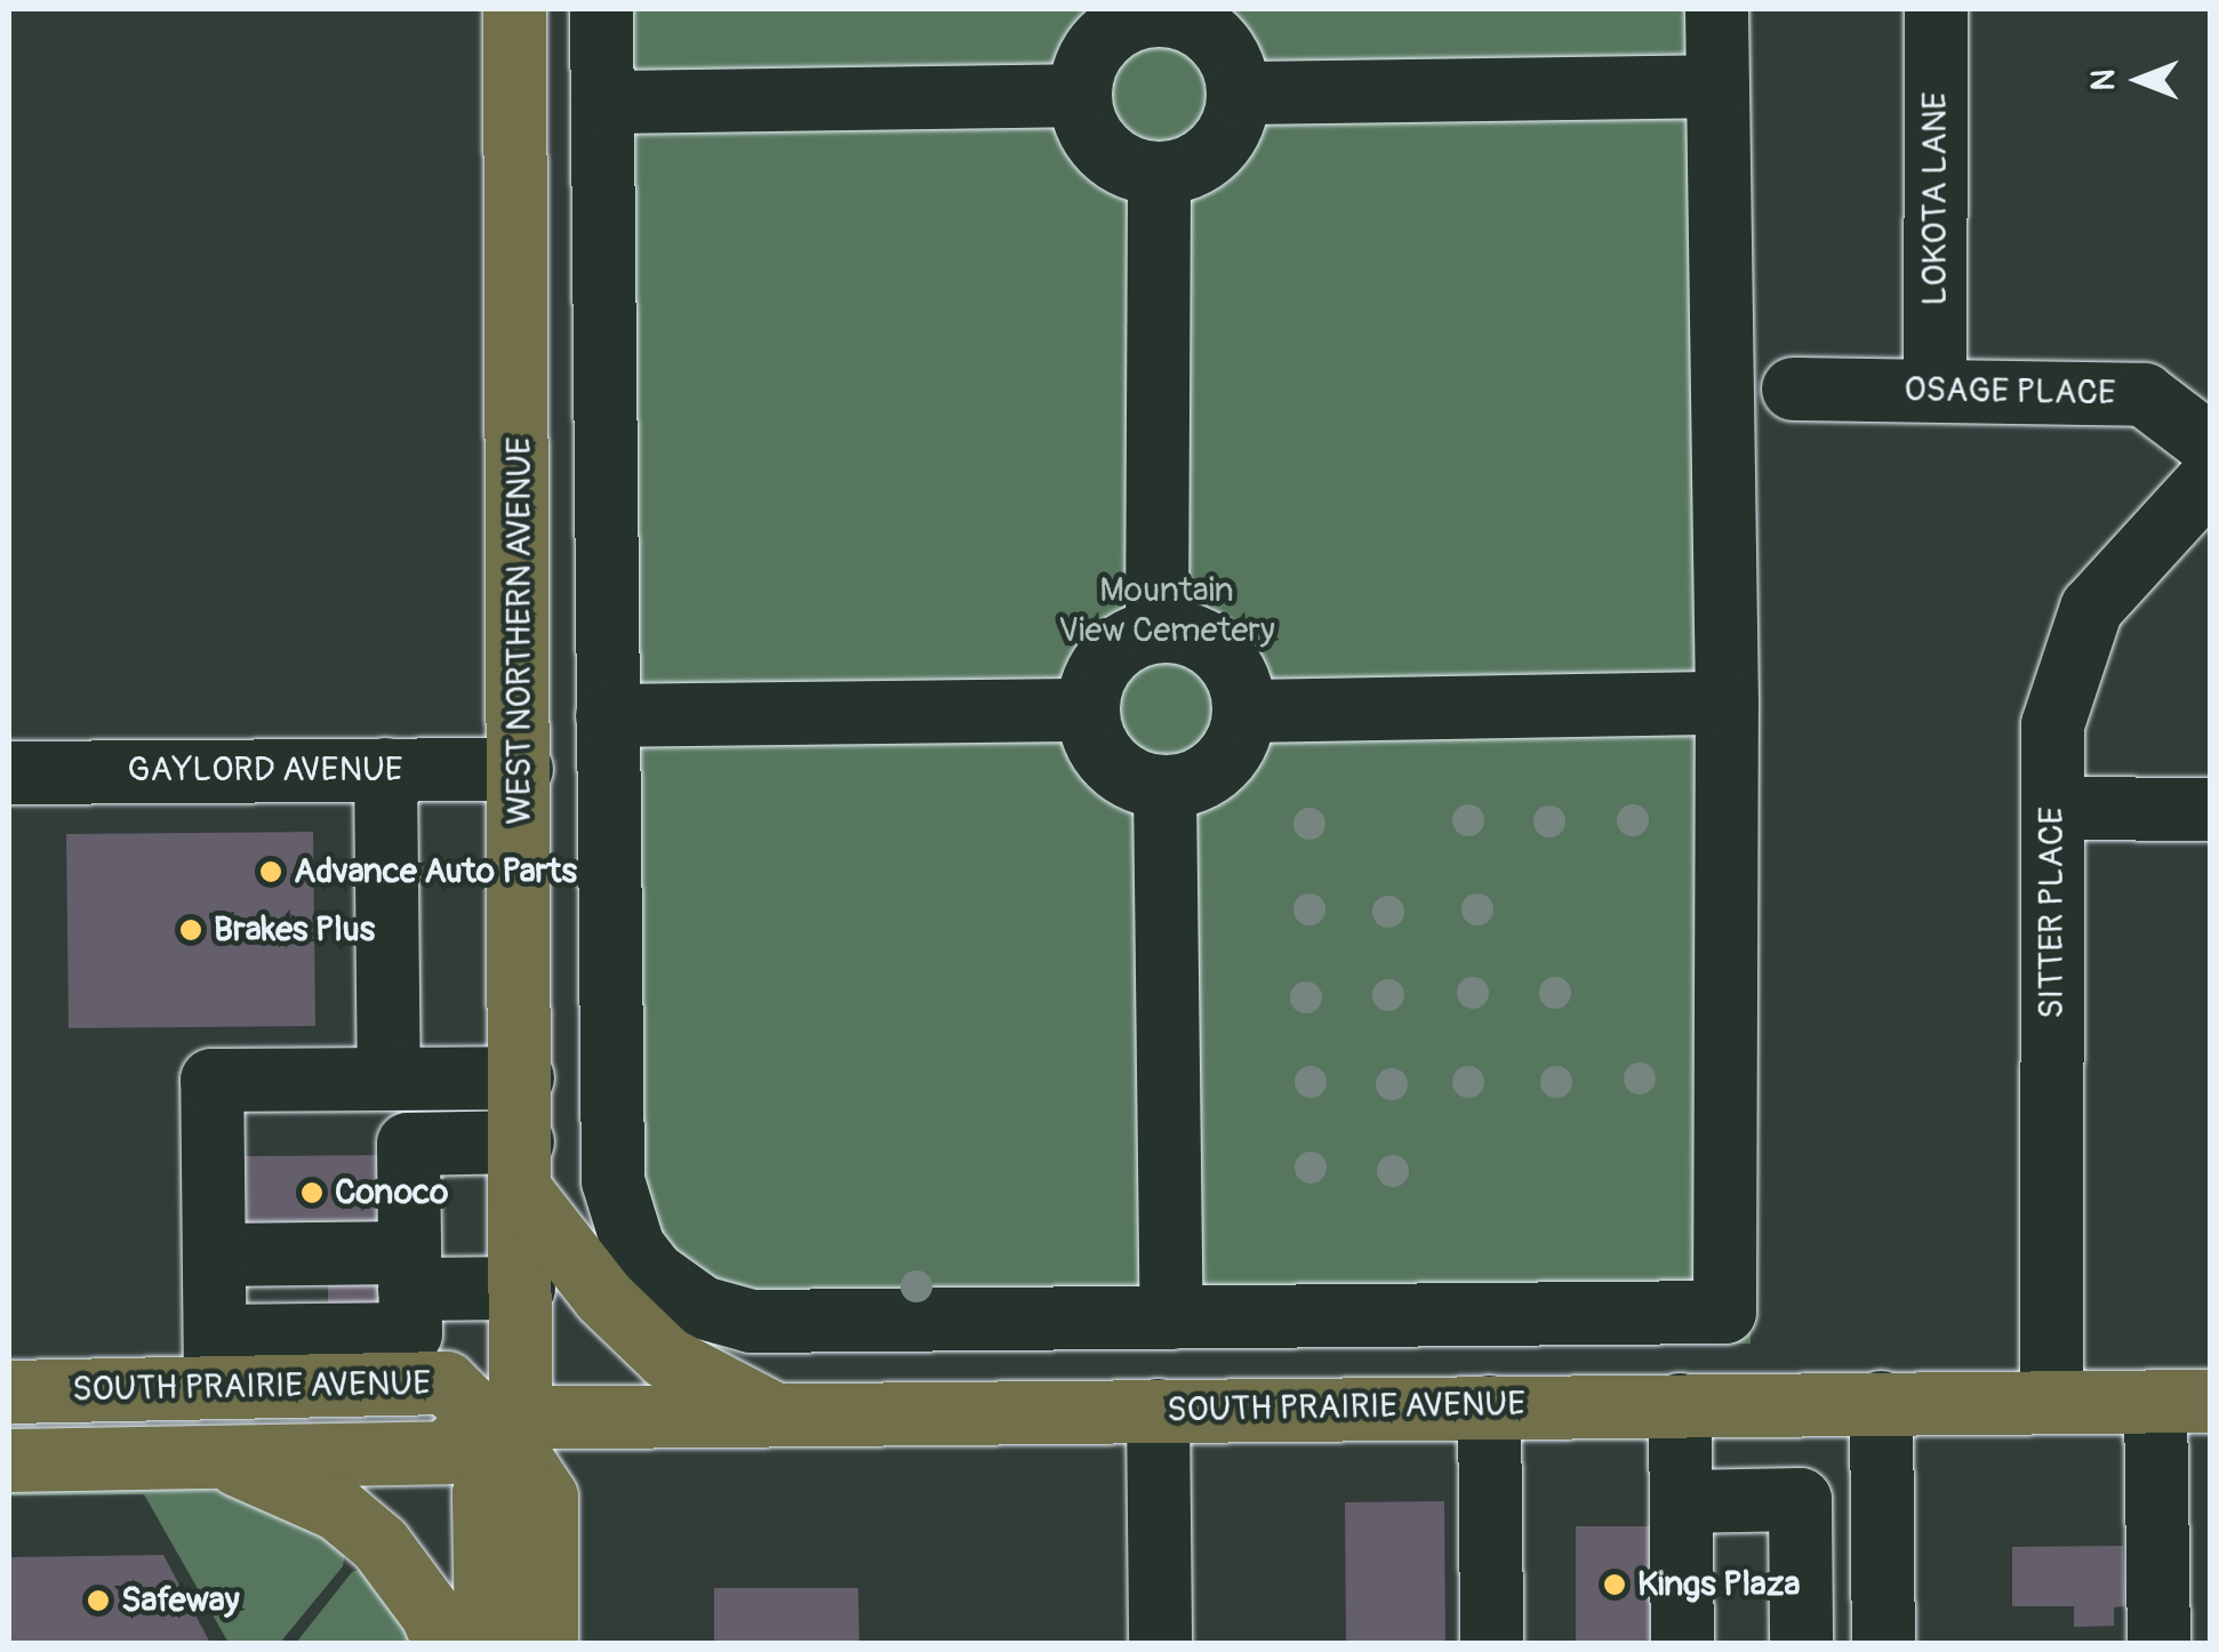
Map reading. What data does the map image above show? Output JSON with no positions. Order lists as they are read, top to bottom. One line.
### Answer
{"streets":{"main road":["WEST NORTHERN AVENUE","SOUTH PRAIRIE AVENUE"],"street":["LOKOTA LANE","OSAGE PLACE","GAYLORD AVENUE","SITTER PLACE"]},"crossings":[["LOKOTA LANE","OSAGE PLACE"],["WEST NORTHERN AVENUE","GAYLORD AVENUE"],["WEST NORTHERN AVENUE","SOUTH PRAIRIE AVENUE"],["SITTER PLACE","SOUTH PRAIRIE AVENUE"]],"parks":["Mountain View Cemetery"],"places":["Advance Auto Parts","Brakes Plus","Conoco","Kings Plaza","Safeway"],"north":"left"}
